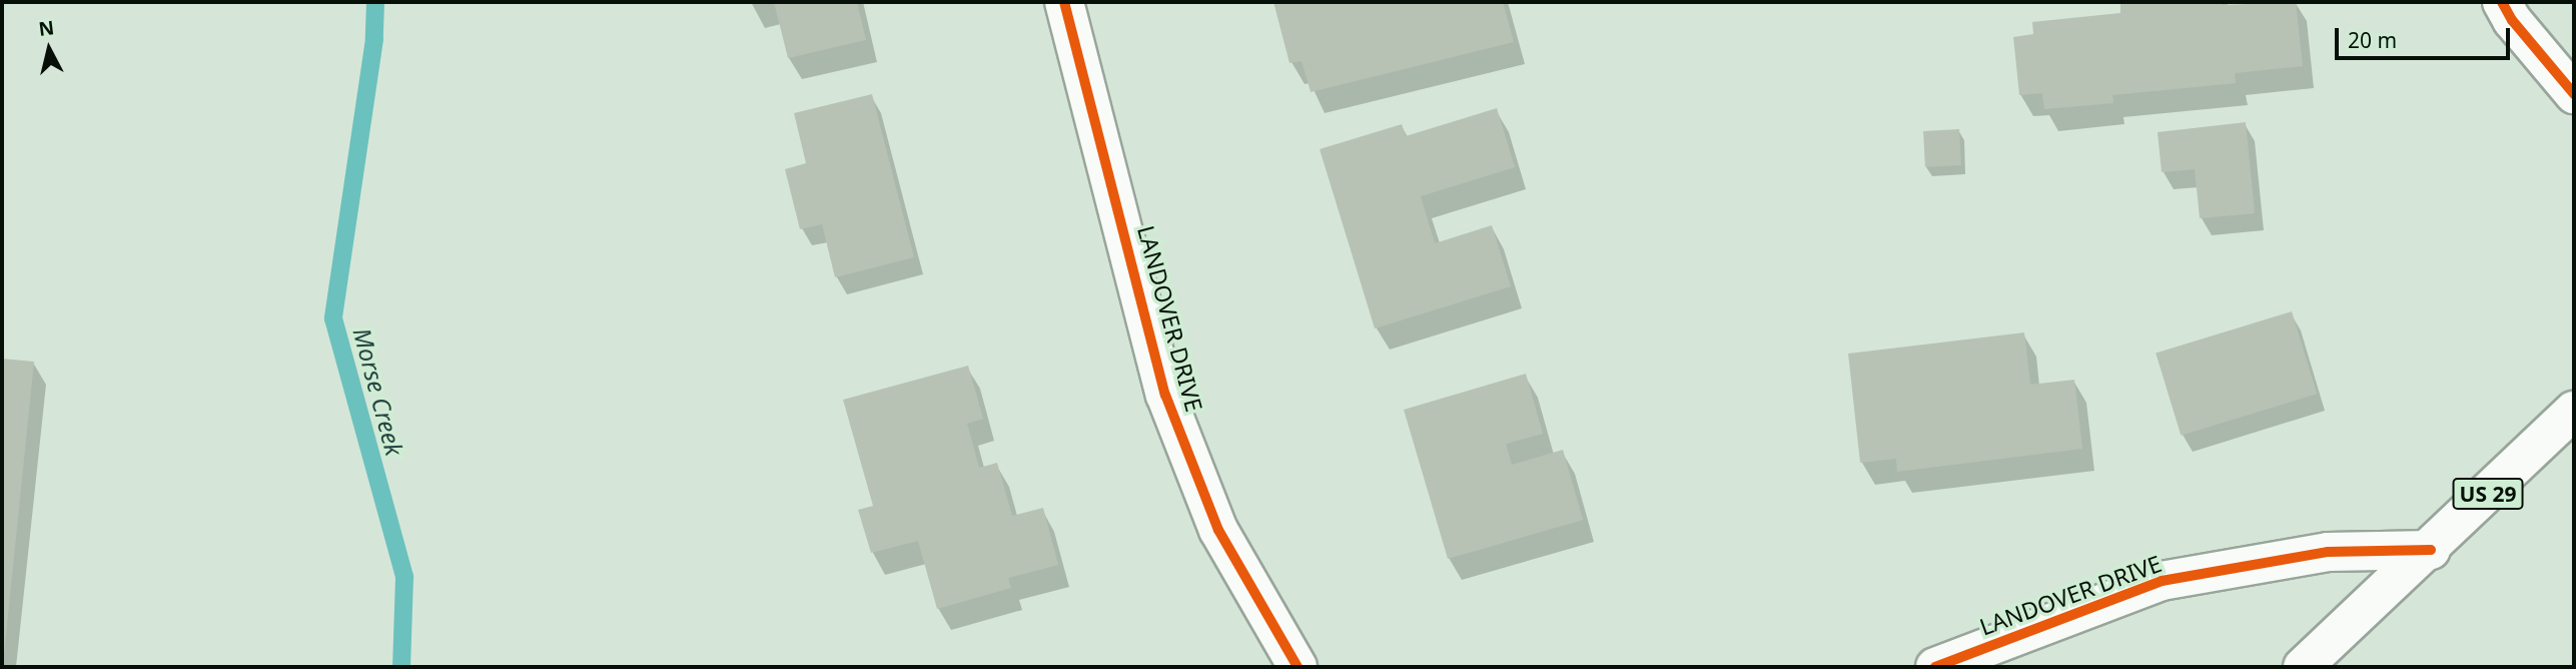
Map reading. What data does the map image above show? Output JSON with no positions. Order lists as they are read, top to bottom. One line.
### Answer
{"streets":{"main road":["LANDOVER DRIVE","US 29"]},"crossings":[["LANDOVER DRIVE","US 29"]],"water":["Morse Creek"],"scale_bar":"20 m","north":"top"}
